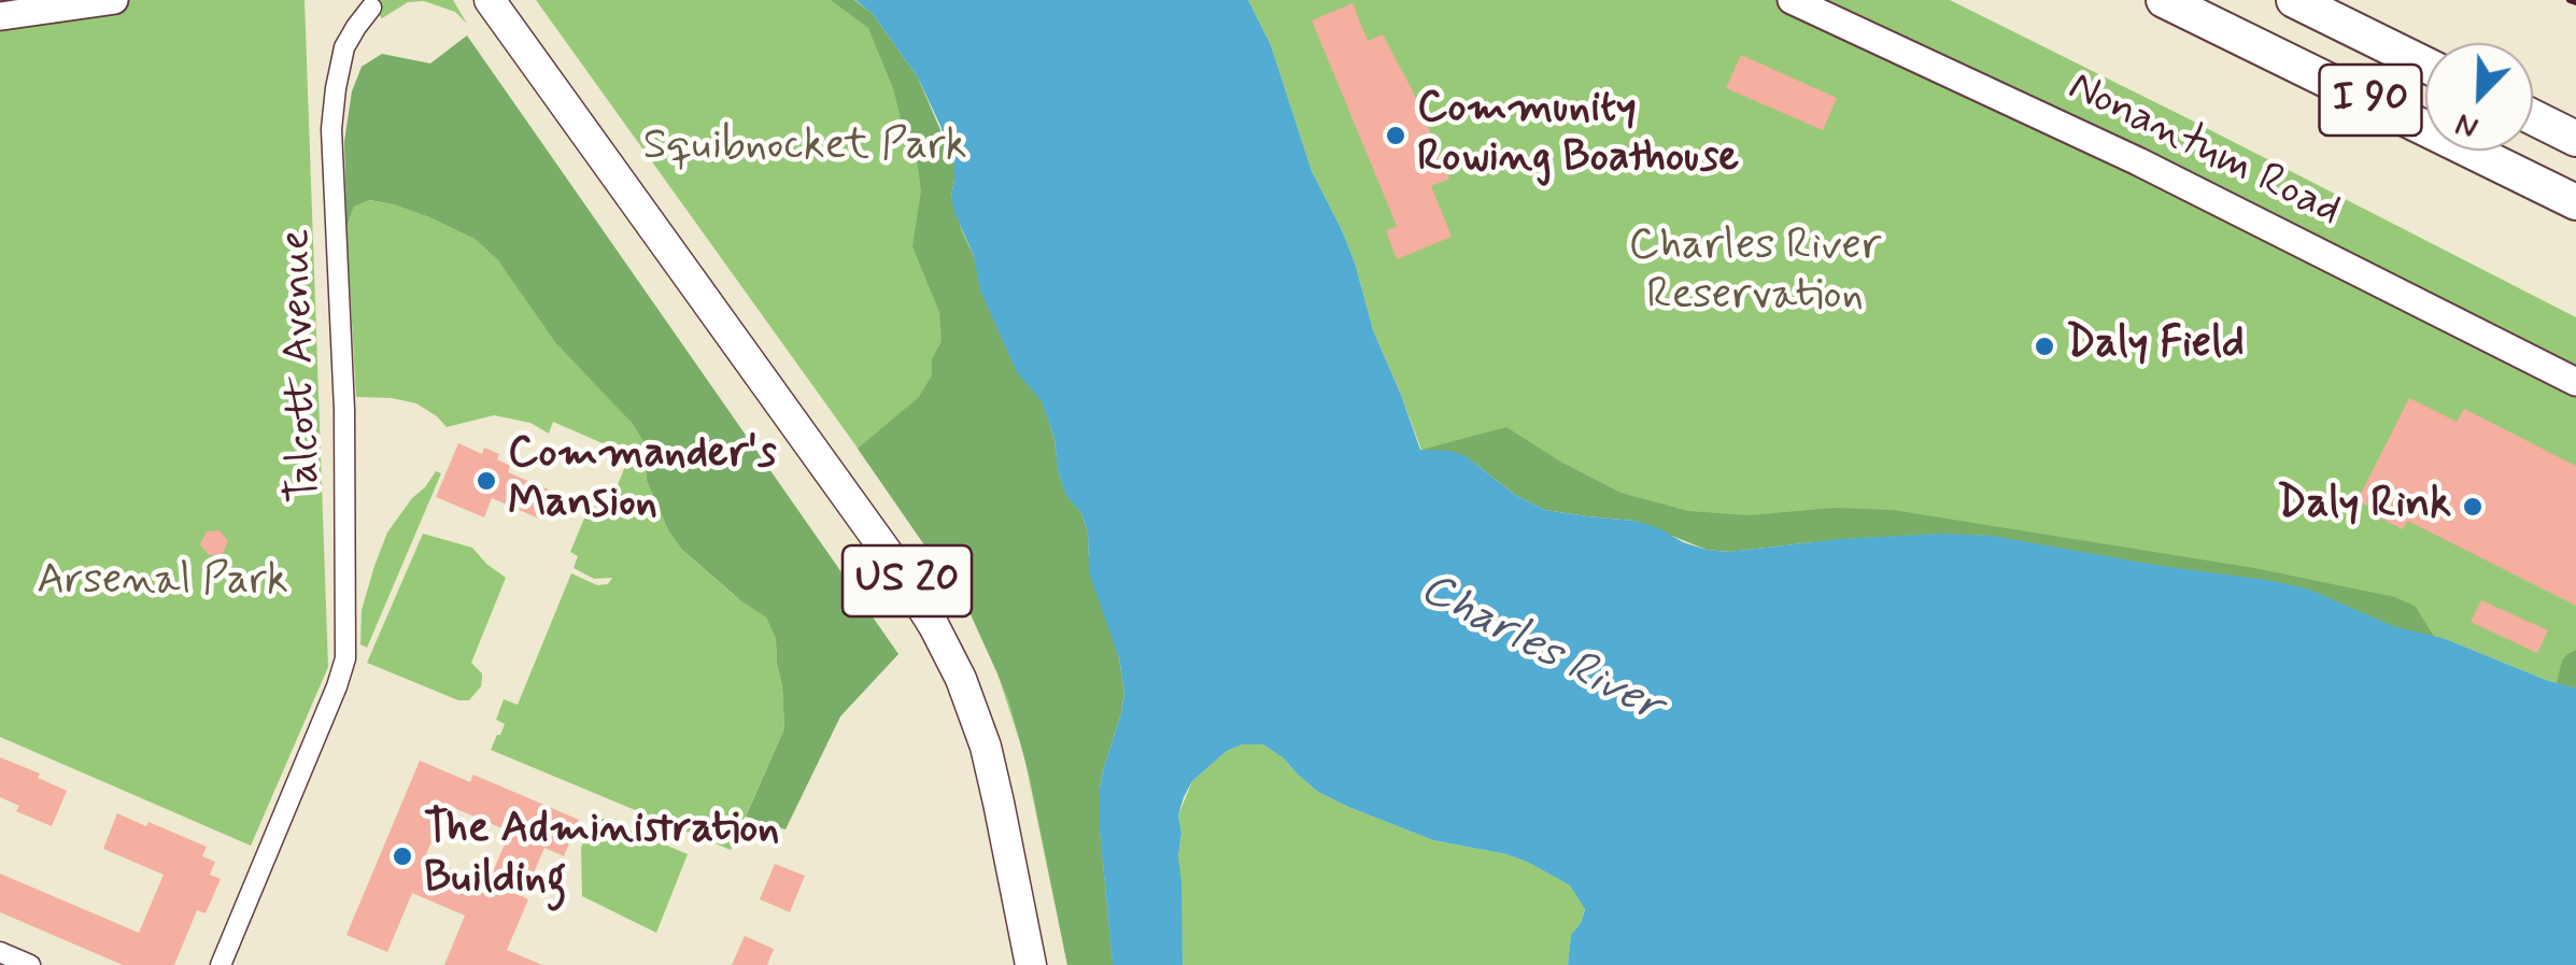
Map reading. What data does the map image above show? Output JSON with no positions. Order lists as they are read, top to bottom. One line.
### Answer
{"streets":{"highway":["I 90"],"main road":["Nonantum Road","US 20"],"street":["Talcott Avenue"]},"water":["Charles River"],"parks":["Squibnocket Park","Charles River Reservation","Arsenal Park"],"places":["Community Rowing Boathouse","Daly Field","Commander's Mansion","Daly Rink","The Administration Building"],"north":"bottom left"}
